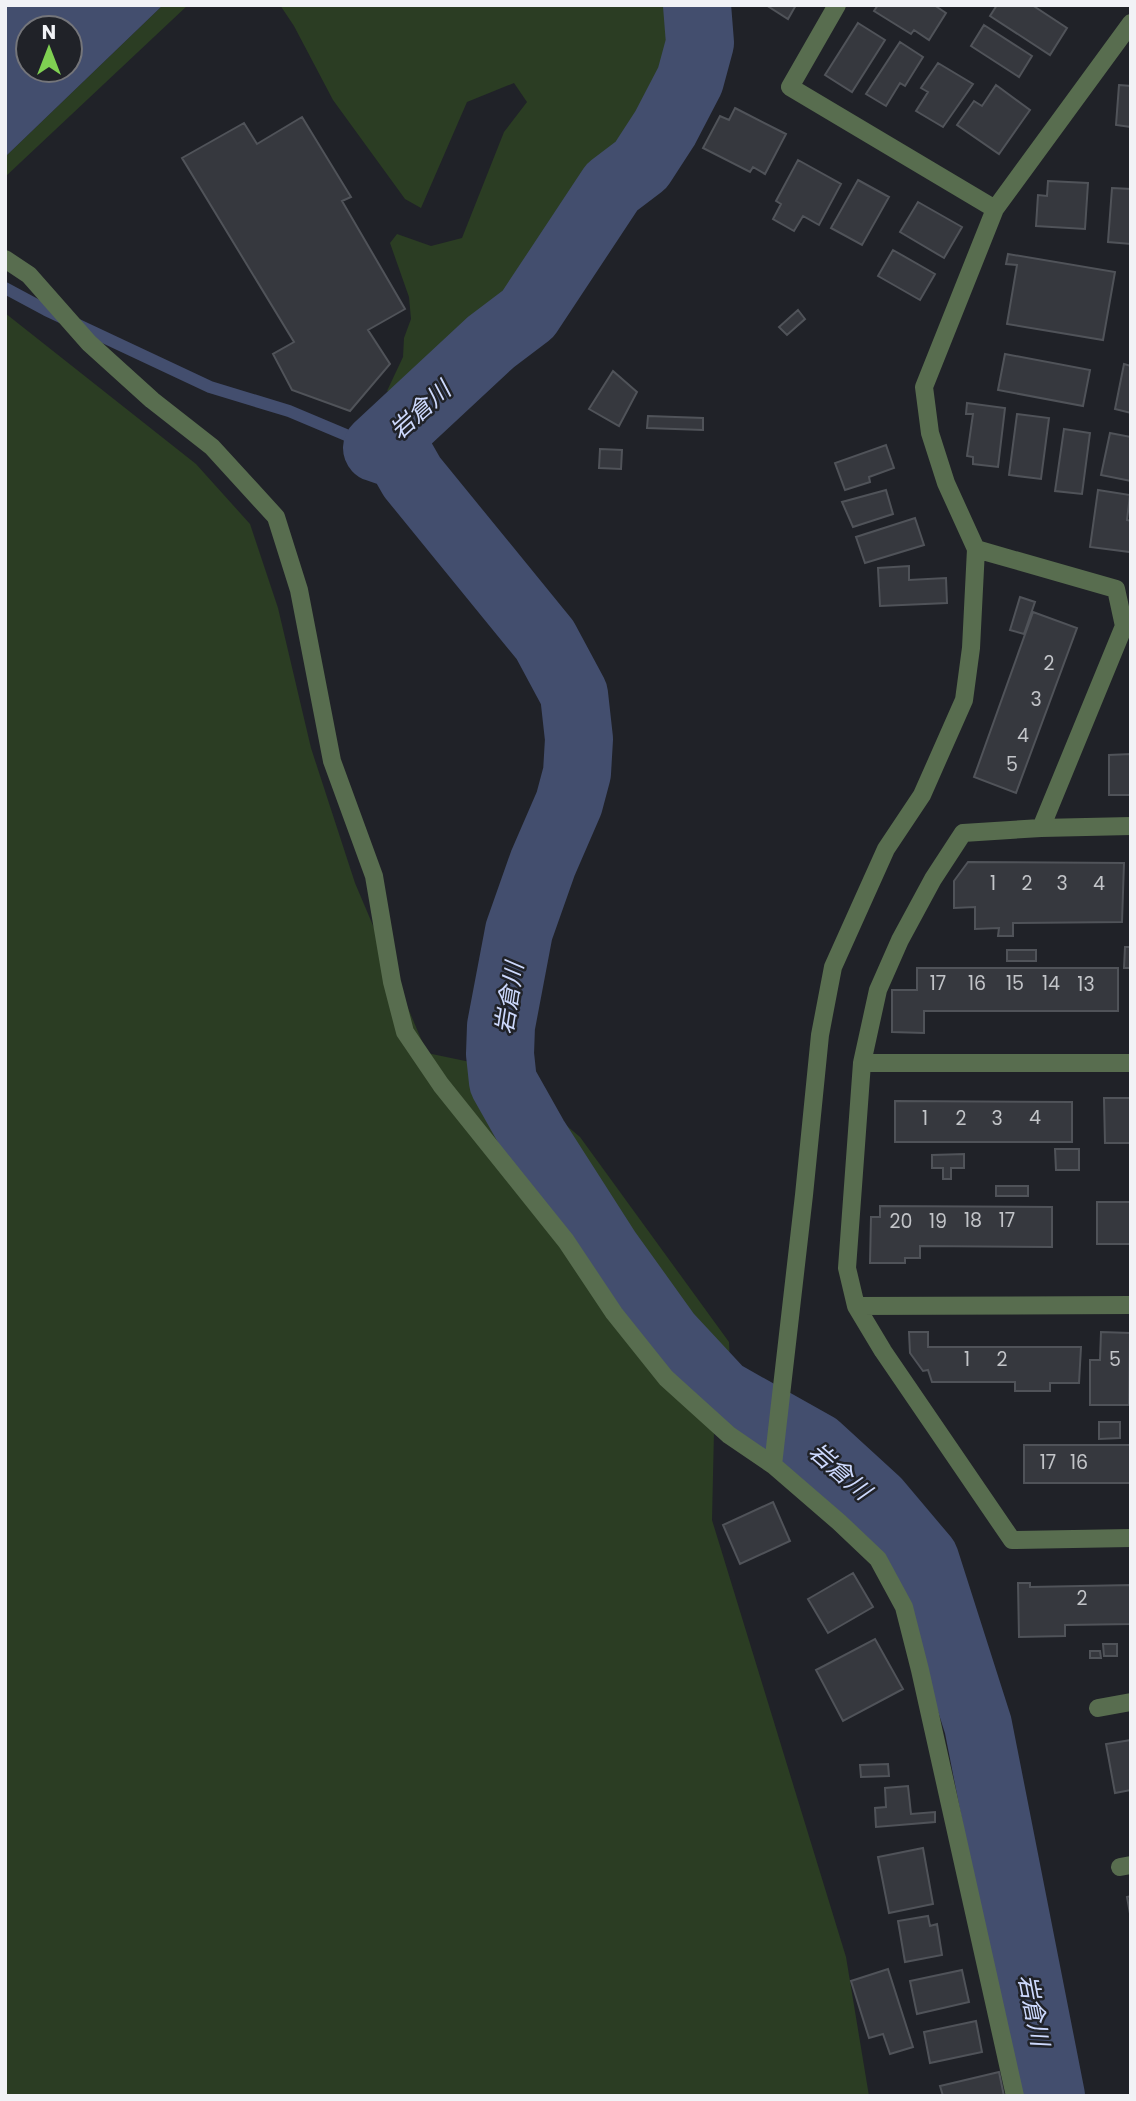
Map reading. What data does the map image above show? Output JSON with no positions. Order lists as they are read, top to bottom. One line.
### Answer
{"water":["岩倉川"],"house_numbers":["2","3","4","5","1","2","3","4","17","16","15","14","13","4","1","2","3","18","17","20","19","1","2","5","17","16","2"],"north":"top"}
